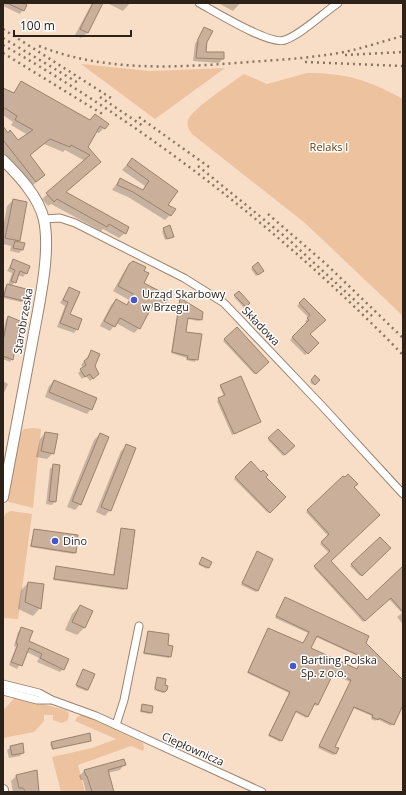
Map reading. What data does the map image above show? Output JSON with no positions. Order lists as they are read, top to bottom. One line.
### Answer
{"streets":{"street":["Starobrzeska","Składowa","Ciepłownicza"]},"crossings":[["Starobrzeska","Składowa"]],"parks":["Relaks I"],"places":["Urząd Skarbowy w Brzegu","Dino","Bartling Polska Sp. z o.o."],"scale_bar":"100 m"}
